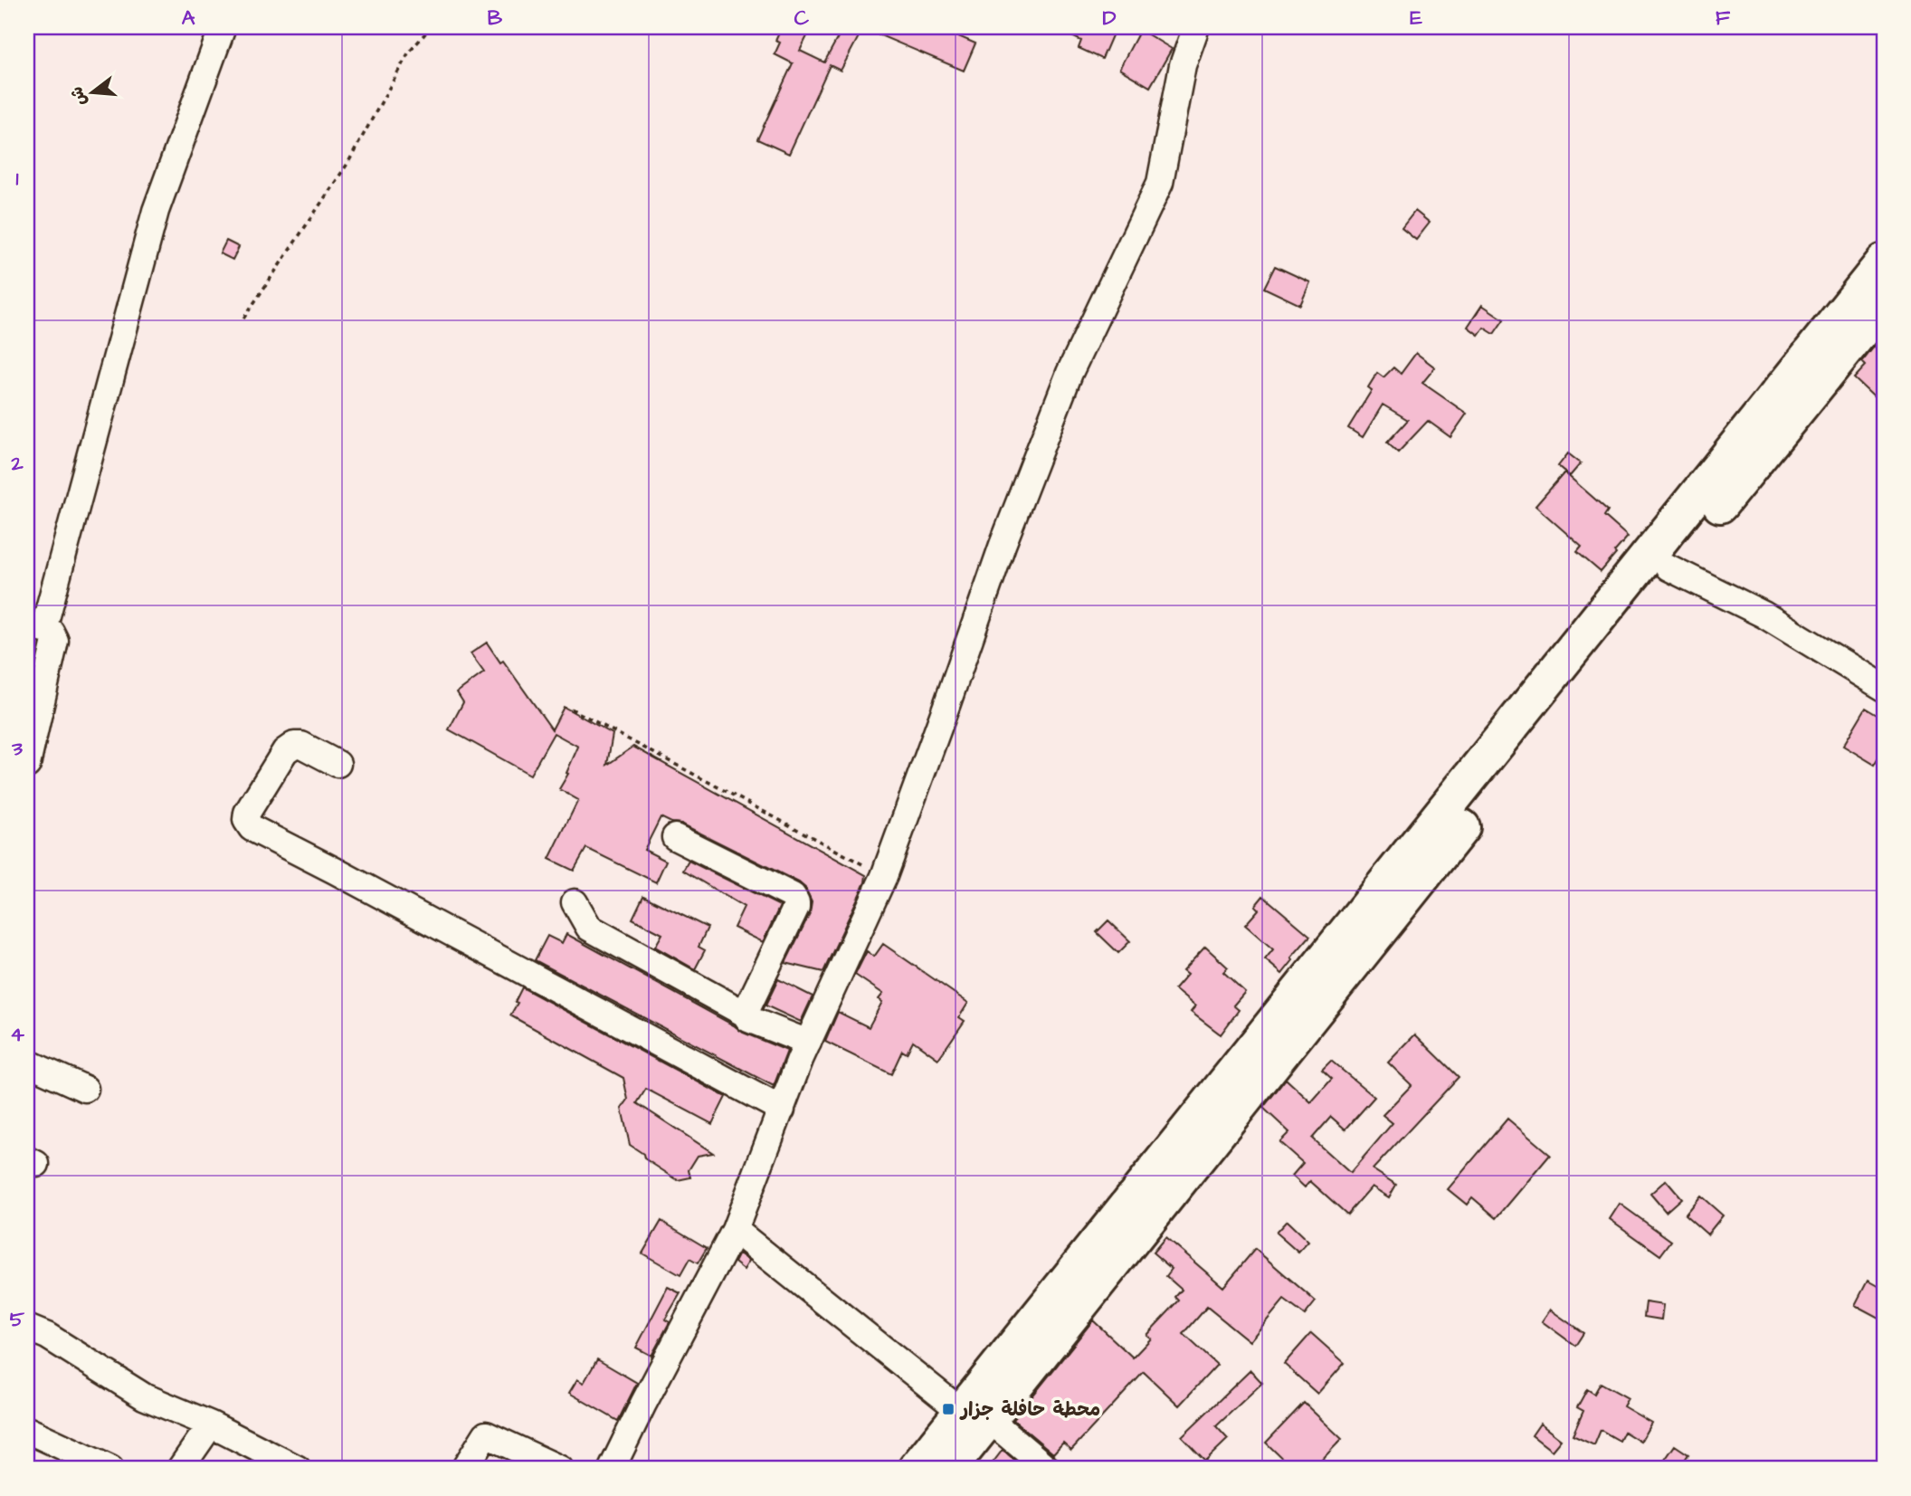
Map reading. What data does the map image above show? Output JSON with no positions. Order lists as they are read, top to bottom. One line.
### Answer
{"places":{"transit":["محطة حافلة جزار"]},"north":"left","grid":{"columns":["A","B","C","D","E","F"],"rows":["1","2","3","4","5"]}}
